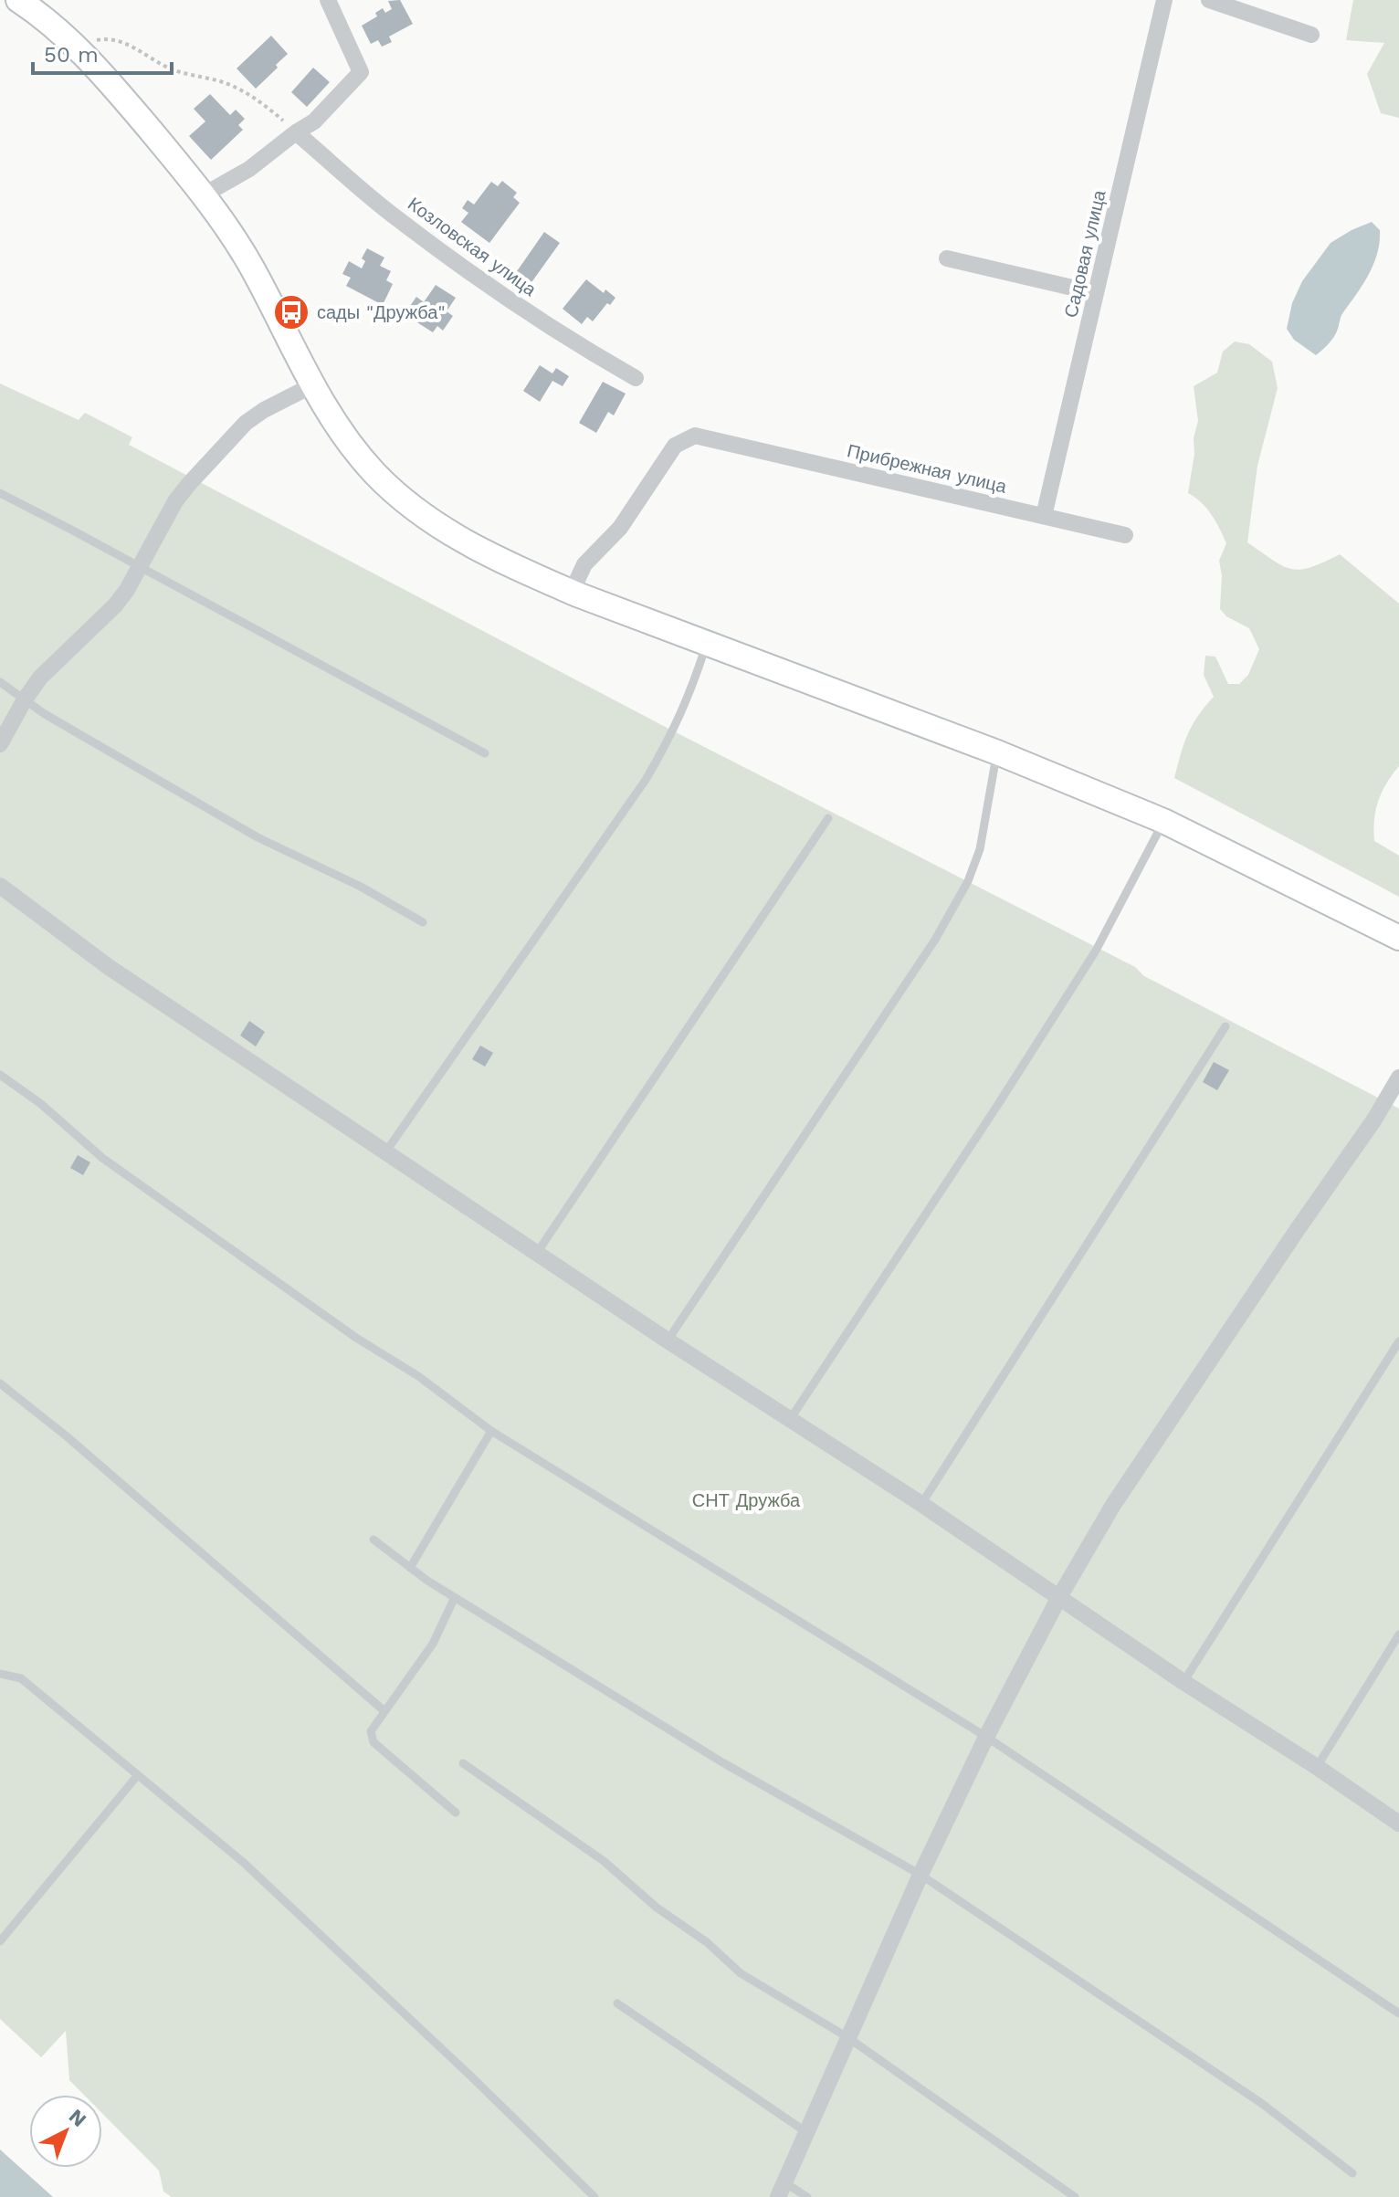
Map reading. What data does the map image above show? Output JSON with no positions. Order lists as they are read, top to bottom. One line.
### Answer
{"streets":{"street":["Козловская улица","Садовая улица","Прибрежная улица"]},"crossings":[["Садовая улица","Прибрежная улица"]],"parks":["СНТ Дружба"],"places":{"bus stop":["сады \"Дружба\""]},"scale_bar":"50 m","north":"top right"}
